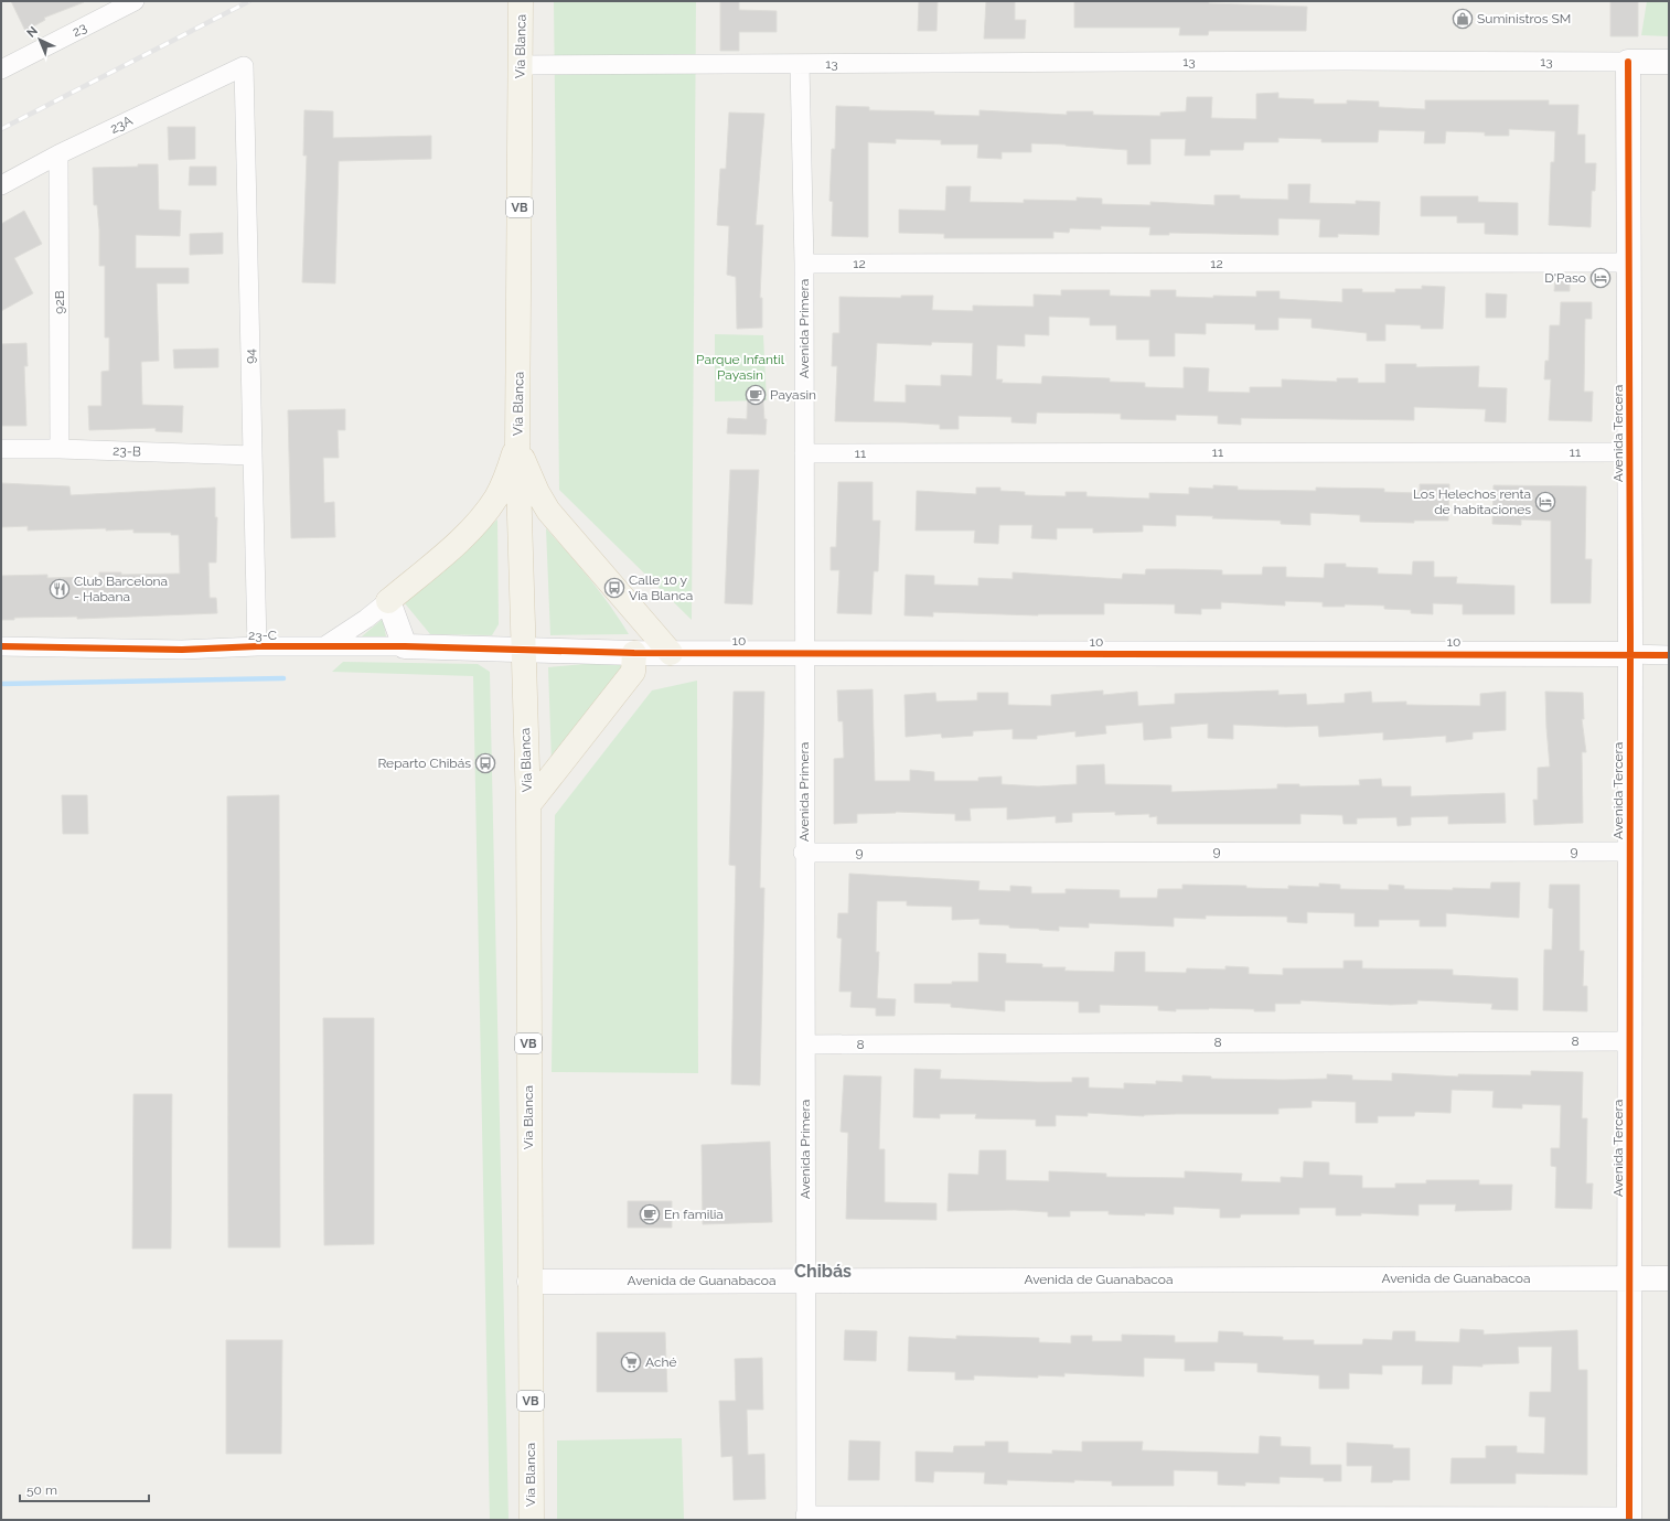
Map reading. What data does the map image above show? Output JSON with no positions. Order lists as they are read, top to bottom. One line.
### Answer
{"streets":{"main road":["Vía Blanca","VB"],"street":["23","13","23A","12","92B","Avenida Primera","94","Avenida Tercera","23-B","11","23-C","10","9","8","Avenida de Guanabacoa"]},"crossings":[["Vía Blanca","13"],["Vía Blanca","23-C"],["Vía Blanca","10"],["Vía Blanca","Avenida de Guanabacoa"],["13","Avenida Primera"],["13","Avenida Tercera"],["23A","92B"],["23A","94"],["12","Avenida Primera"],["12","Avenida Tercera"],["92B","23-B"],["Avenida Primera","11"],["Avenida Primera","10"],["Avenida Primera","9"],["Avenida Primera","8"],["Avenida Primera","Avenida de Guanabacoa"],["94","23-B"],["94","23-C"],["Avenida Tercera","11"],["Avenida Tercera","10"],["Avenida Tercera","9"],["Avenida Tercera","8"],["Avenida Tercera","Avenida de Guanabacoa"],["23-C","10"]],"districts":["Chibás"],"parks":["Parque Infantil Payasin"],"places":{"shop":["Suministros SM"],"hotel":["D'Paso","Los Helechos renta de habitaciones"],"cafe":["Payasin","En familia"],"bus stop":["Calle 10 y Via Blanca","Reparto Chibás"],"restaurant":["Club Barcelona - Habana"],"supermarket":["Aché"]},"scale_bar":"50 m","north":"top left"}
